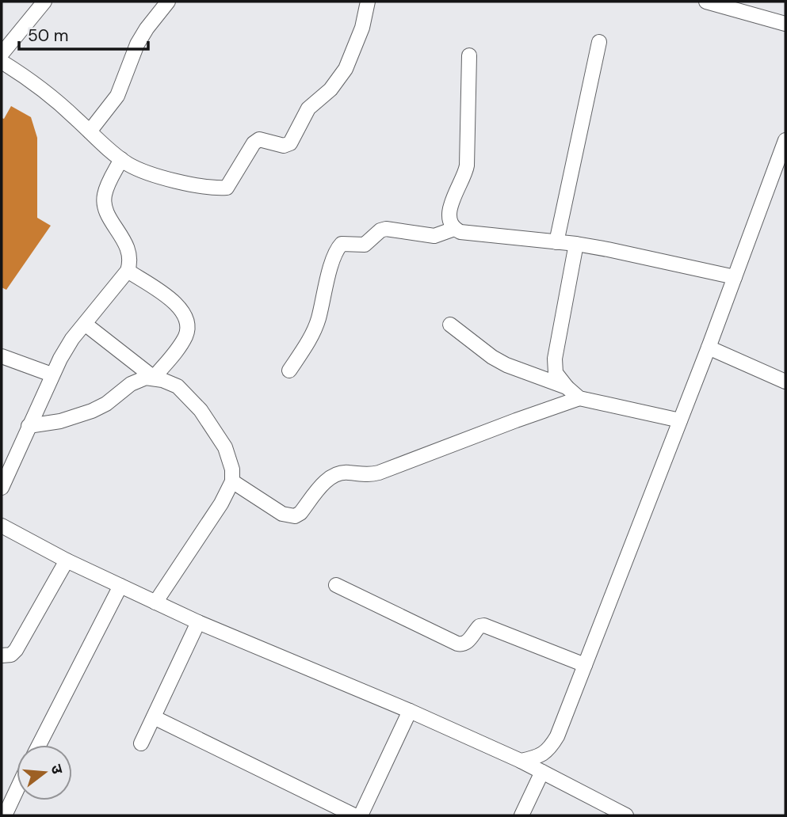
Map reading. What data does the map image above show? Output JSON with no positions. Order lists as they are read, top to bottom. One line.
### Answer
{"scale_bar":"50 m","north":"right"}
